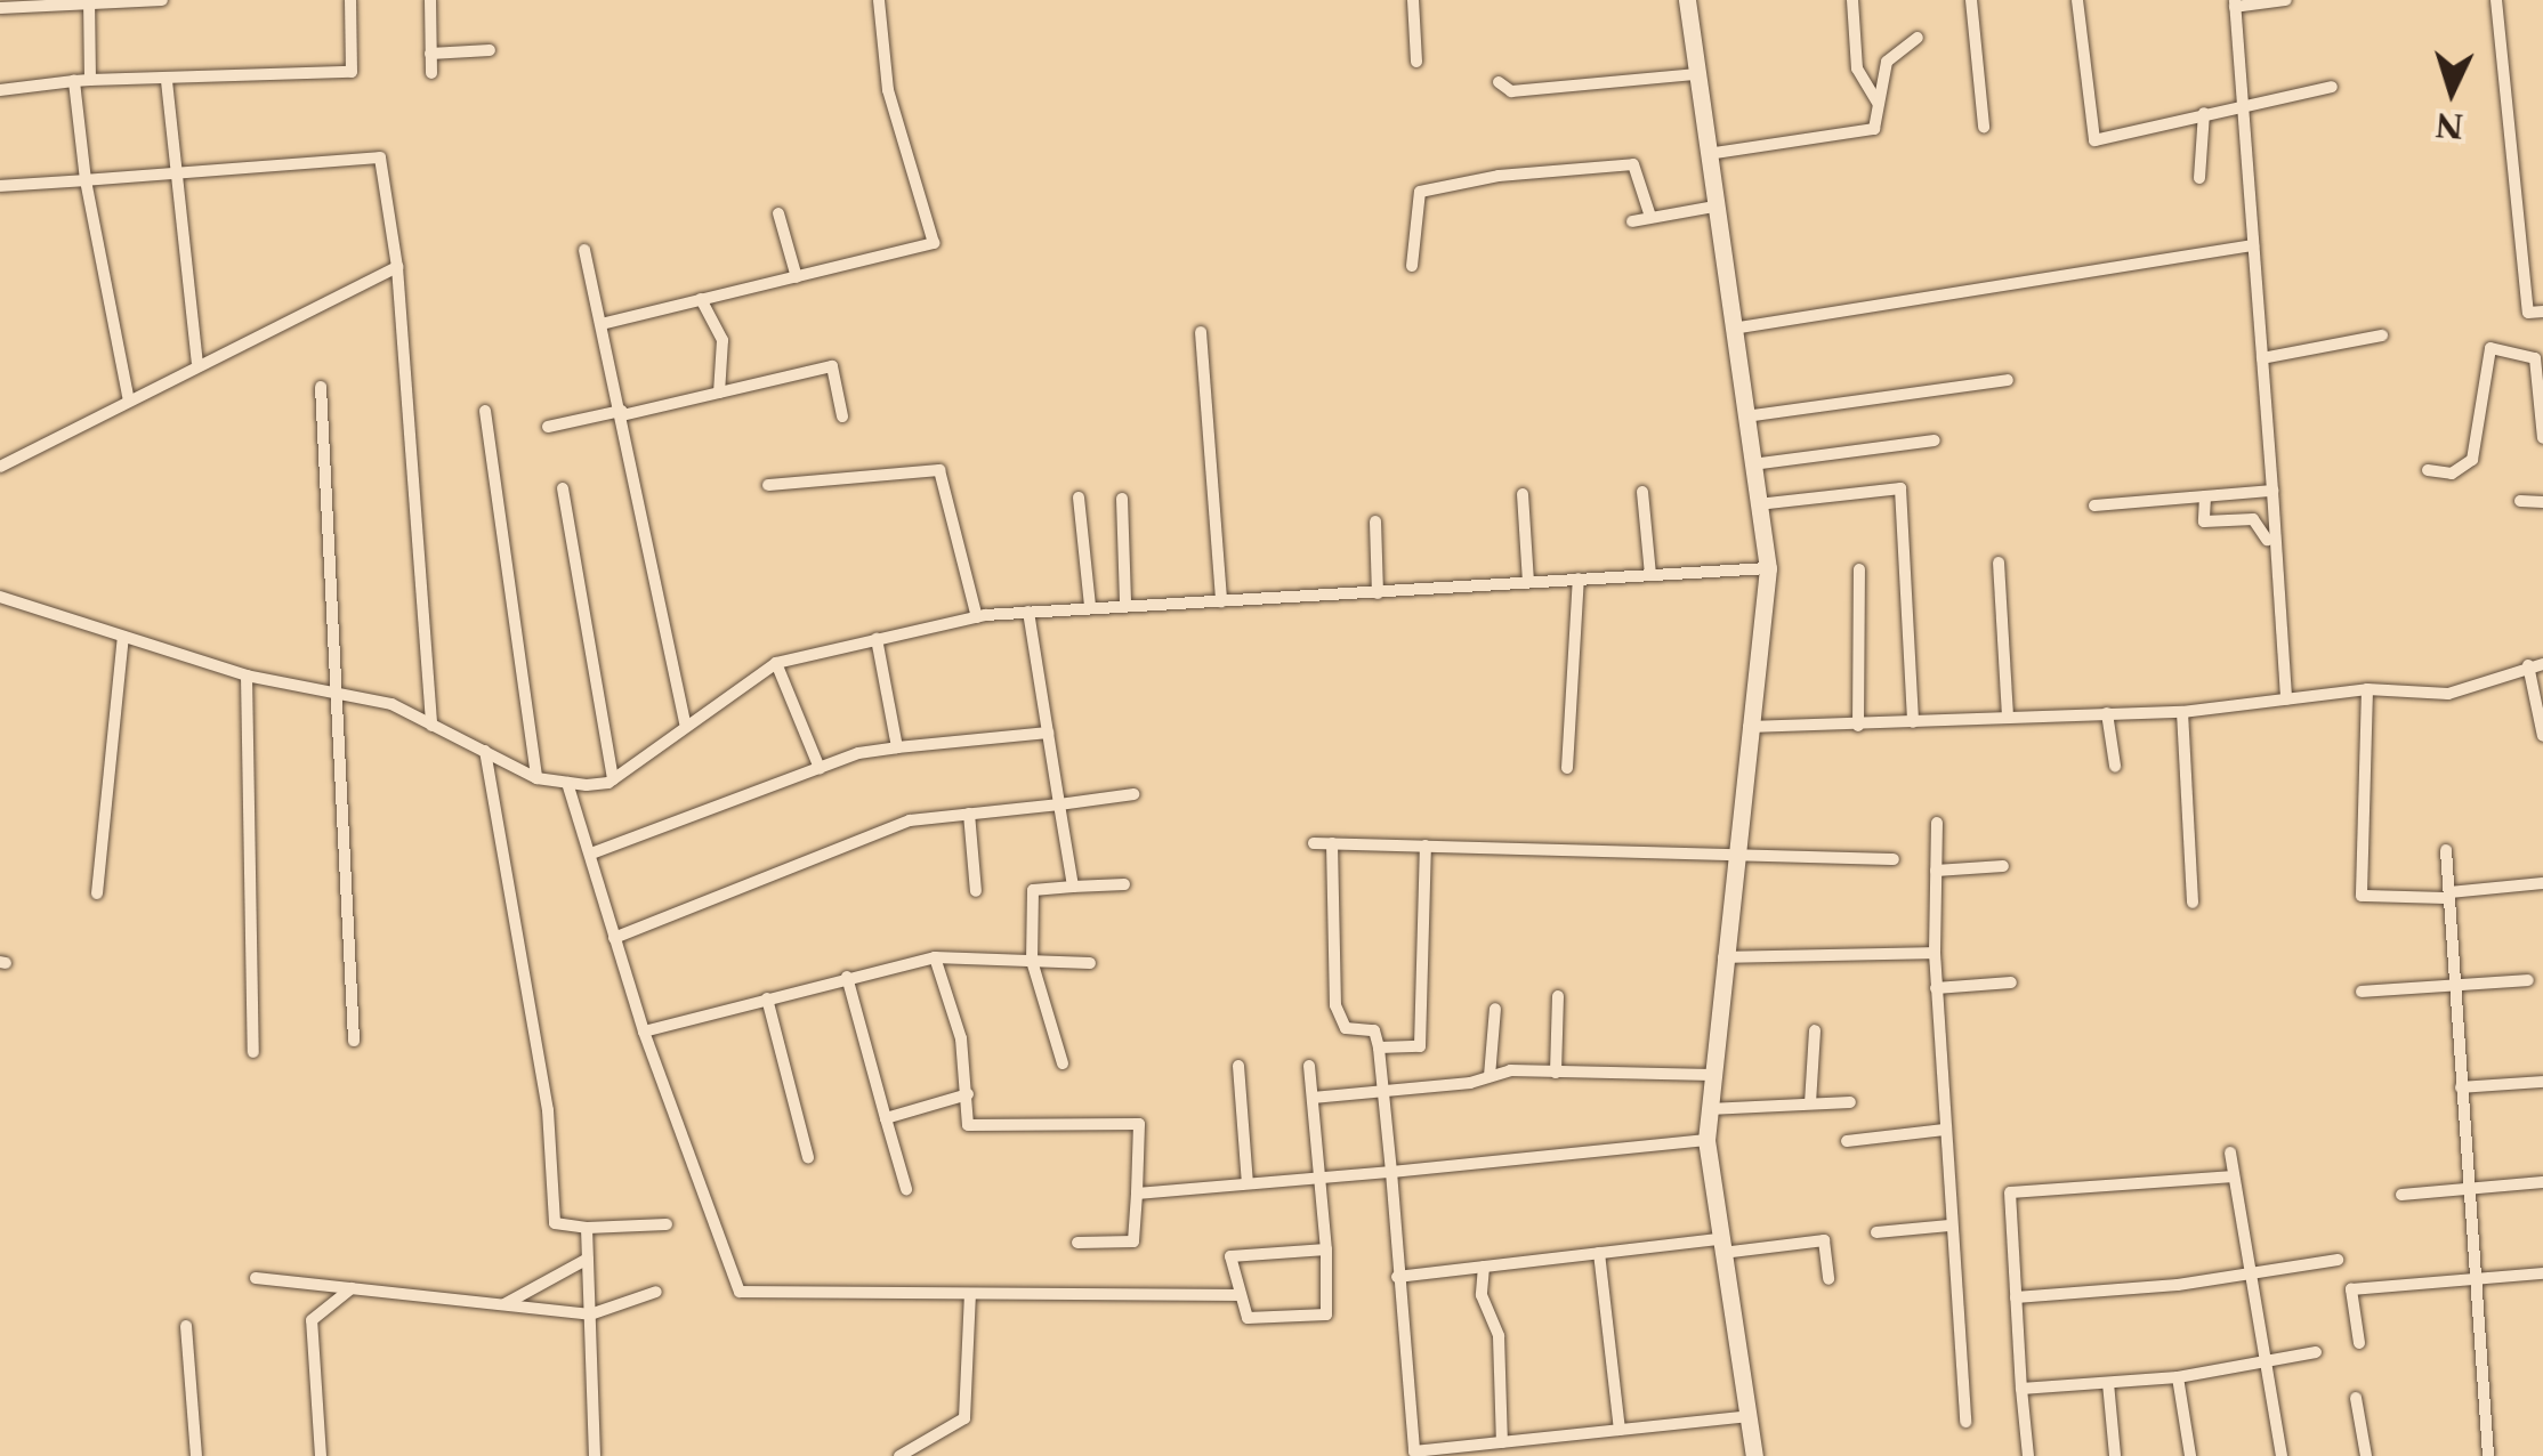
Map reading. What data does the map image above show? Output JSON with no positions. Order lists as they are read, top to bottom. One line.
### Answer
{"north":"bottom"}
